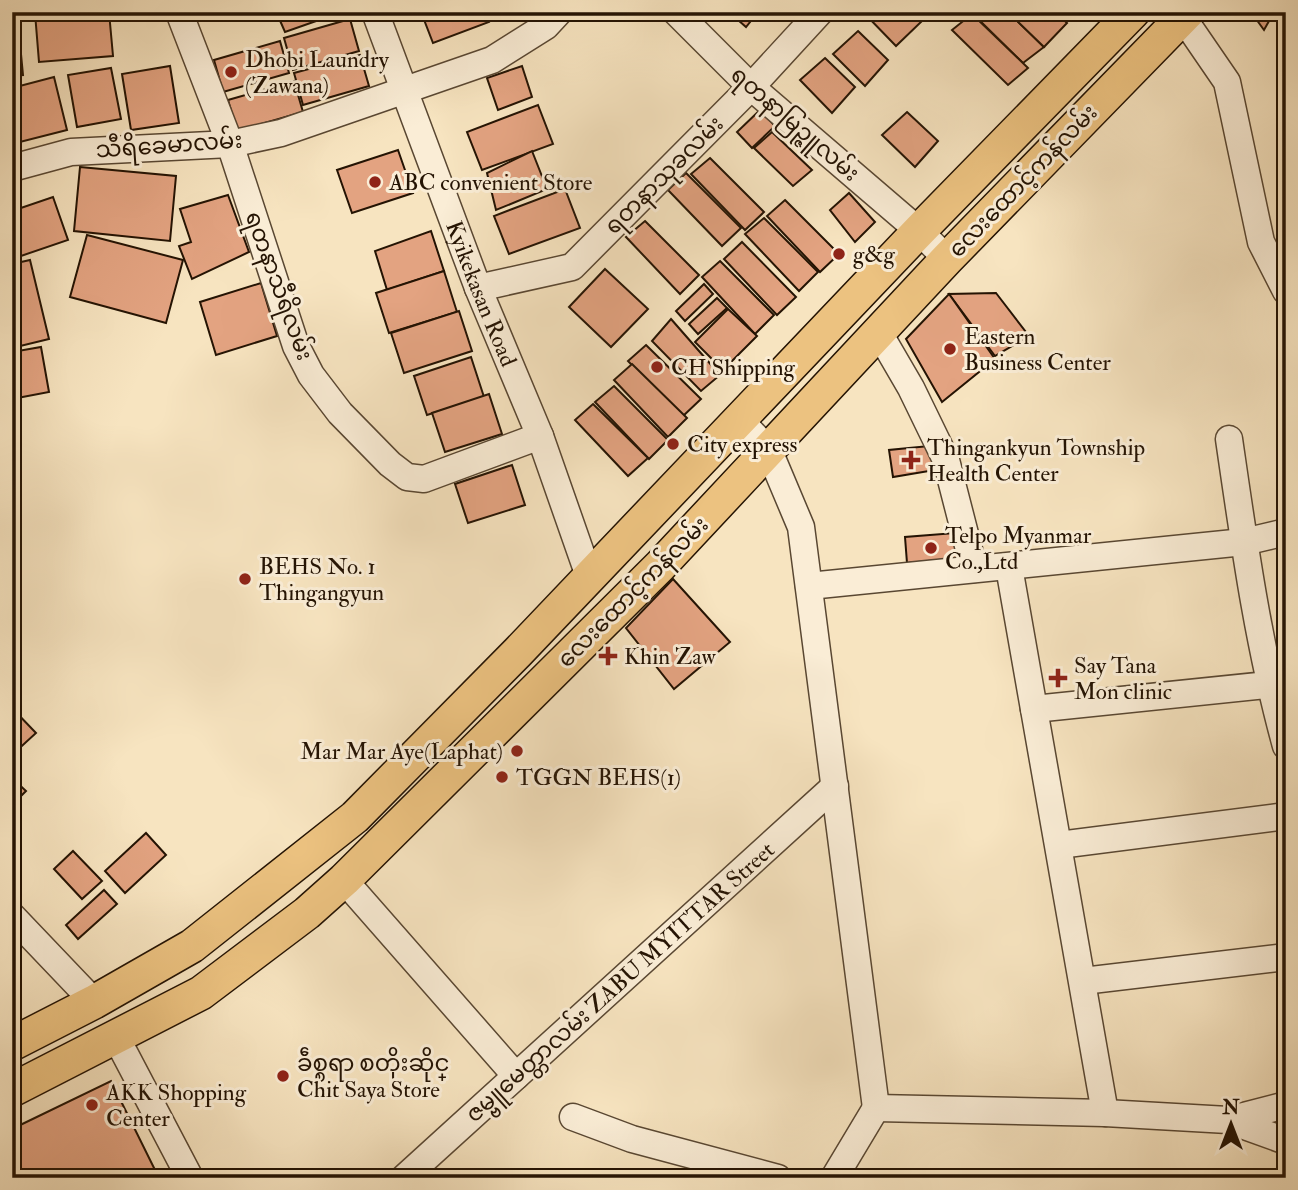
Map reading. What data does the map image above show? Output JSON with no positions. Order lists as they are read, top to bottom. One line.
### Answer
{"streets":{"main road":["လေးထောင့်ကန်လမ်း"],"street":["ရတနာမြဉ္ဇူလမ်း","သီရိခေမာလမ်း","ရတနာသုခလမ်း","ရတနာသီရိလမ်း","Kyikekasan Road","ဇမ္ဗူမေတ္တာလမ်း ZABU MYITTAR Street"]},"crossings":[["ရတနာမြဉ္ဇူလမ်း","ရတနာသုခလမ်း"],["ရတနာမြဉ္ဇူလမ်း","လေးထောင့်ကန်လမ်း"],["သီရိခေမာလမ်း","ရတနာသီရိလမ်း"],["သီရိခေမာလမ်း","Kyikekasan Road"],["ရတနာသုခလမ်း","Kyikekasan Road"],["လေးထောင့်ကန်လမ်း","Kyikekasan Road"],["ရတနာသီရိလမ်း","Kyikekasan Road"]],"places":{"other":["Dhobi Laundry (Zawana)","ABC convenient Store","g&g","Eastern Business Center","CH Shipping","City express","Telpo Myanmar Co.,Ltd","BEHS No. 1 Thingangyun","Mar Mar Aye(Laphat)","TGGN BEHS(1)","ခဵစ္စရာ စတိုးဆိုင္ Chit Saya Store","AKK Shopping Center"],"health":["Thingankyun Township Health Center","Khin Zaw","Say Tana Mon clinic"]},"north":"top"}
